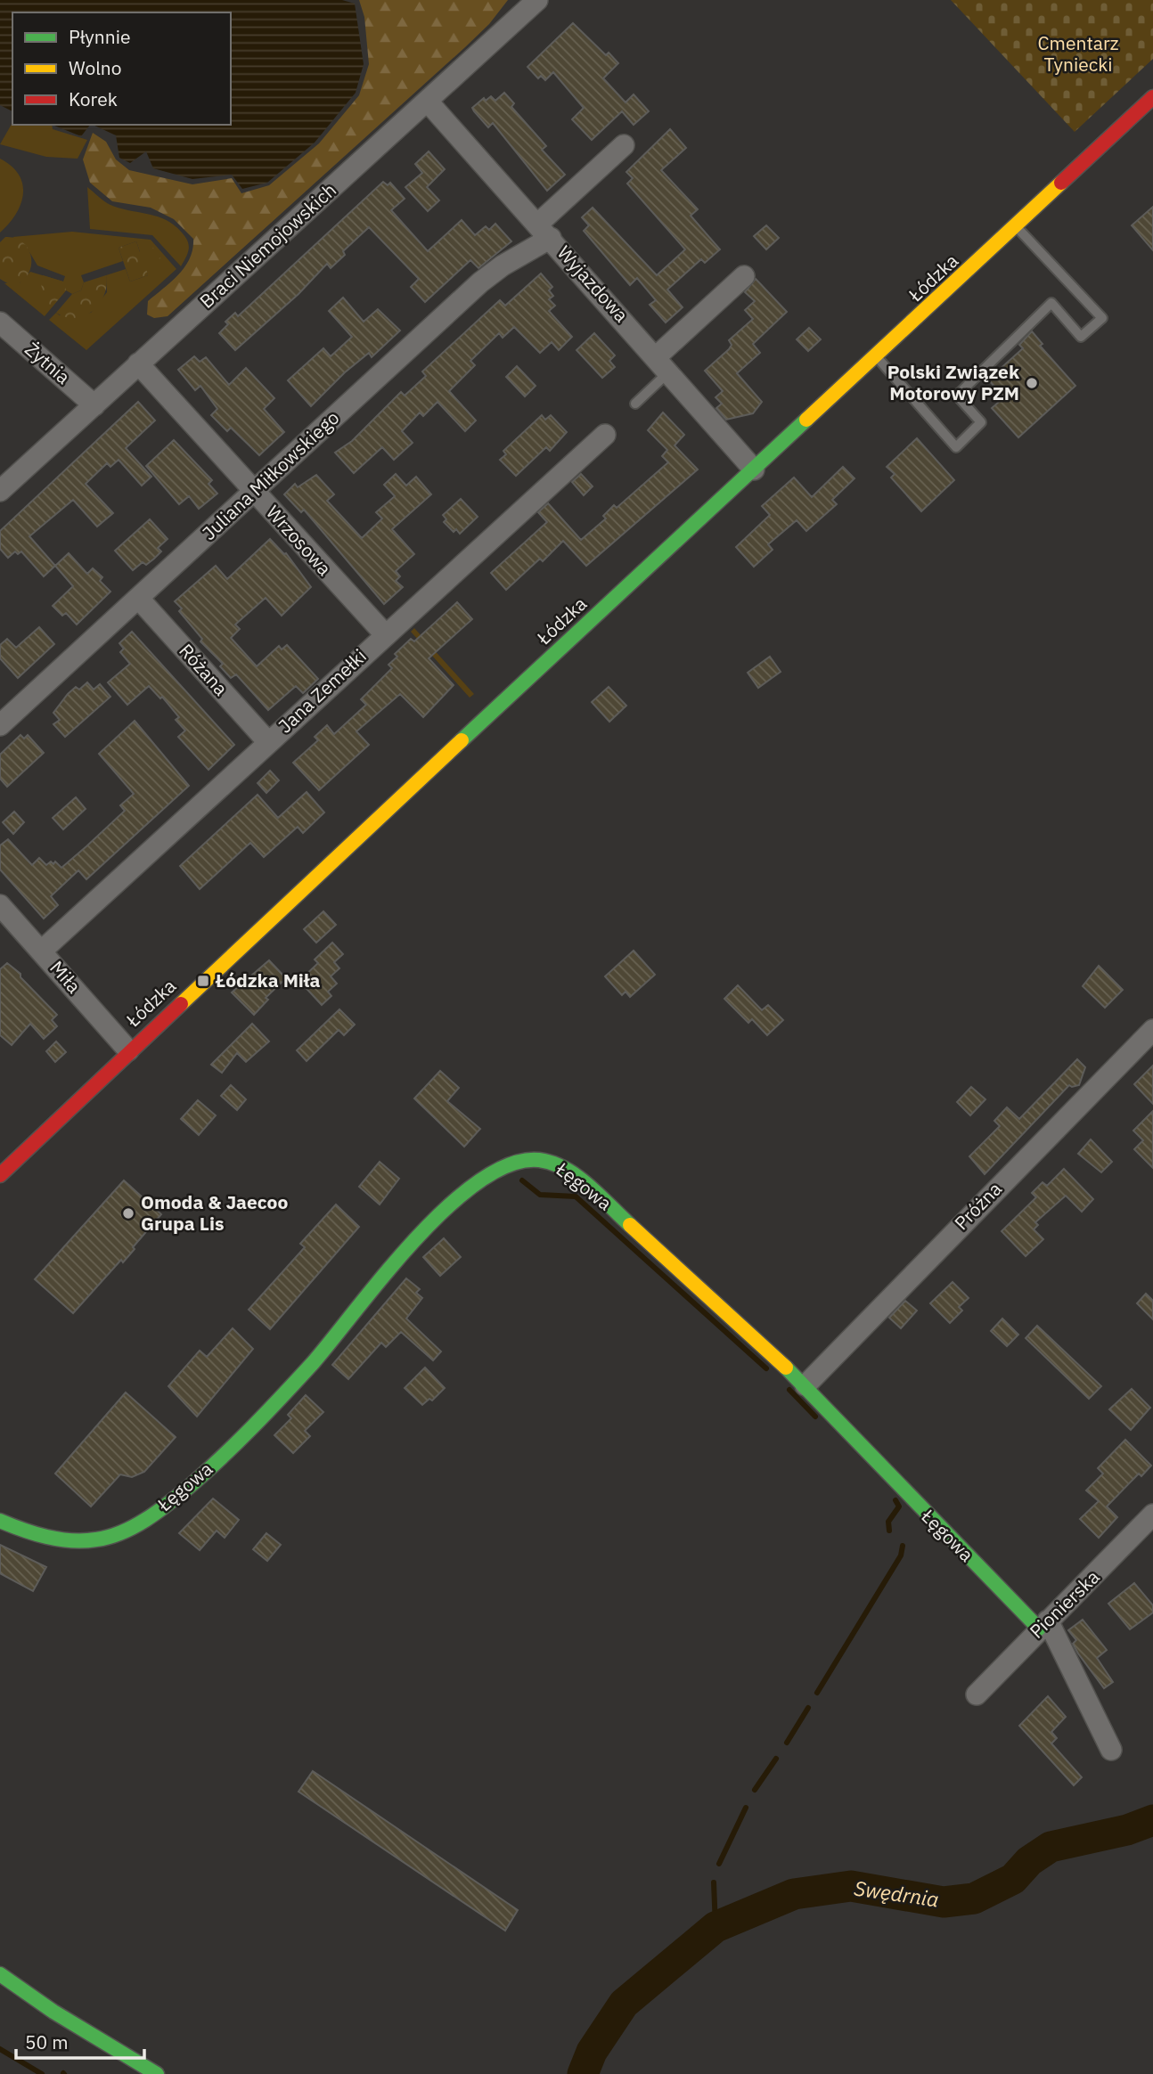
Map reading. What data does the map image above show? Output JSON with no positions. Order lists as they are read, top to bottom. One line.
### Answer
{"streets":{"main road":["Łódzka","Łęgowa"],"street":["Braci Niemojowskich","Wyjazdowa","Żytnia","Juliana Miłkowskiego","Wrzosowa","Różana","Jana Zemełki","Miła","Próżna","Pionierska"]},"crossings":[["Braci Niemojowskich","Wyjazdowa"],["Braci Niemojowskich","Żytnia"],["Braci Niemojowskich","Wrzosowa"],["Łódzka","Wyjazdowa"],["Łódzka","Miła"],["Wyjazdowa","Juliana Miłkowskiego"],["Juliana Miłkowskiego","Wrzosowa"],["Juliana Miłkowskiego","Różana"],["Wrzosowa","Jana Zemełki"],["Różana","Jana Zemełki"],["Jana Zemełki","Miła"],["Łęgowa","Próżna"],["Łęgowa","Pionierska"]],"water":["Swędrnia"],"parks":["Cmentarz Tyniecki"],"places":{"other":["Polski Związek Motorowy PZM","Omoda & Jaecoo Grupa Lis"],"transit":["Łódzka Miła"]},"legend":["Płynnie","Wolno","Korek"],"scale_bar":"50 m"}
